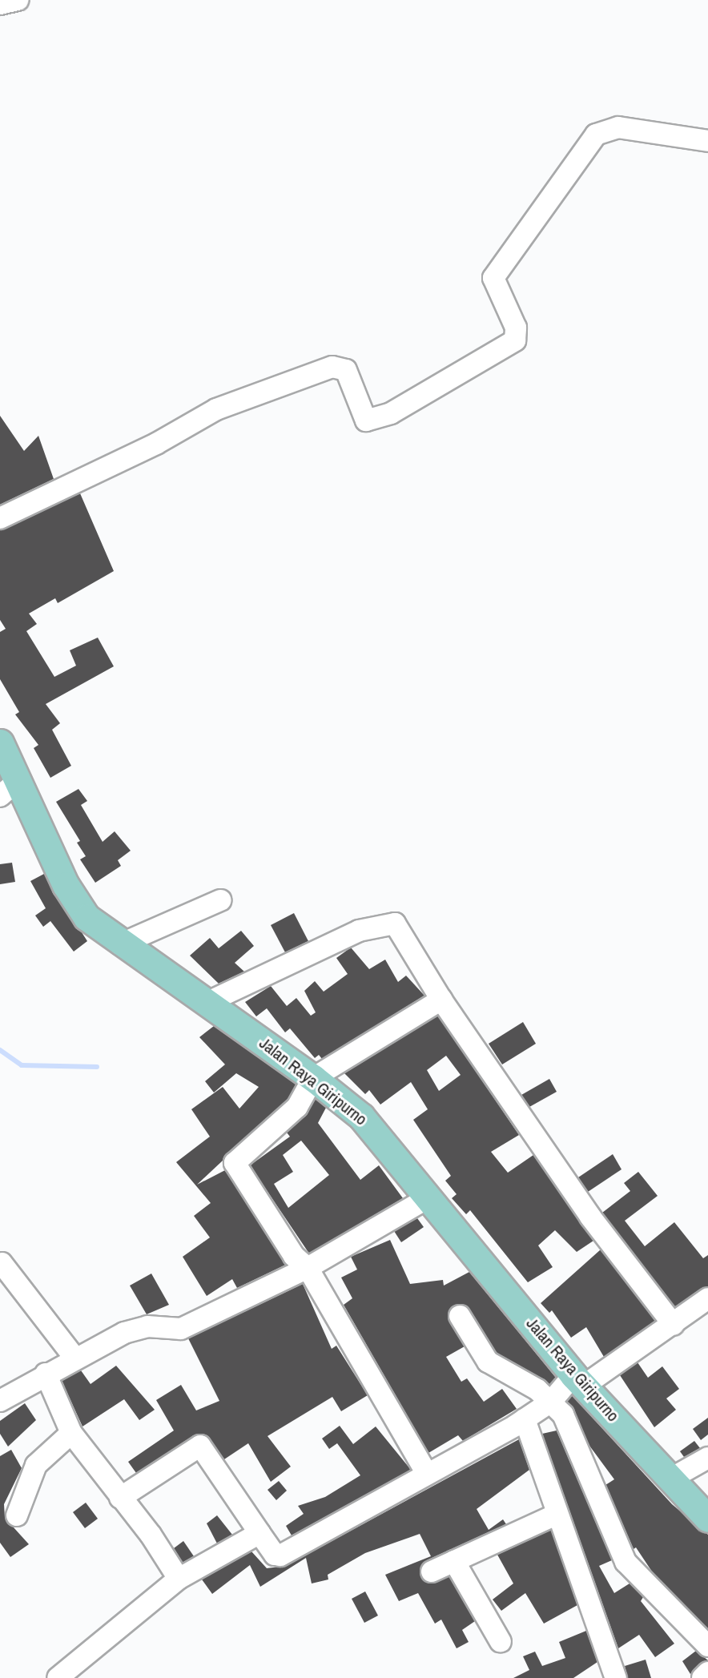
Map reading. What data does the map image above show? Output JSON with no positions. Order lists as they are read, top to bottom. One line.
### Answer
{"streets":{"main road":["Jalan Raya Giripurno"]}}
